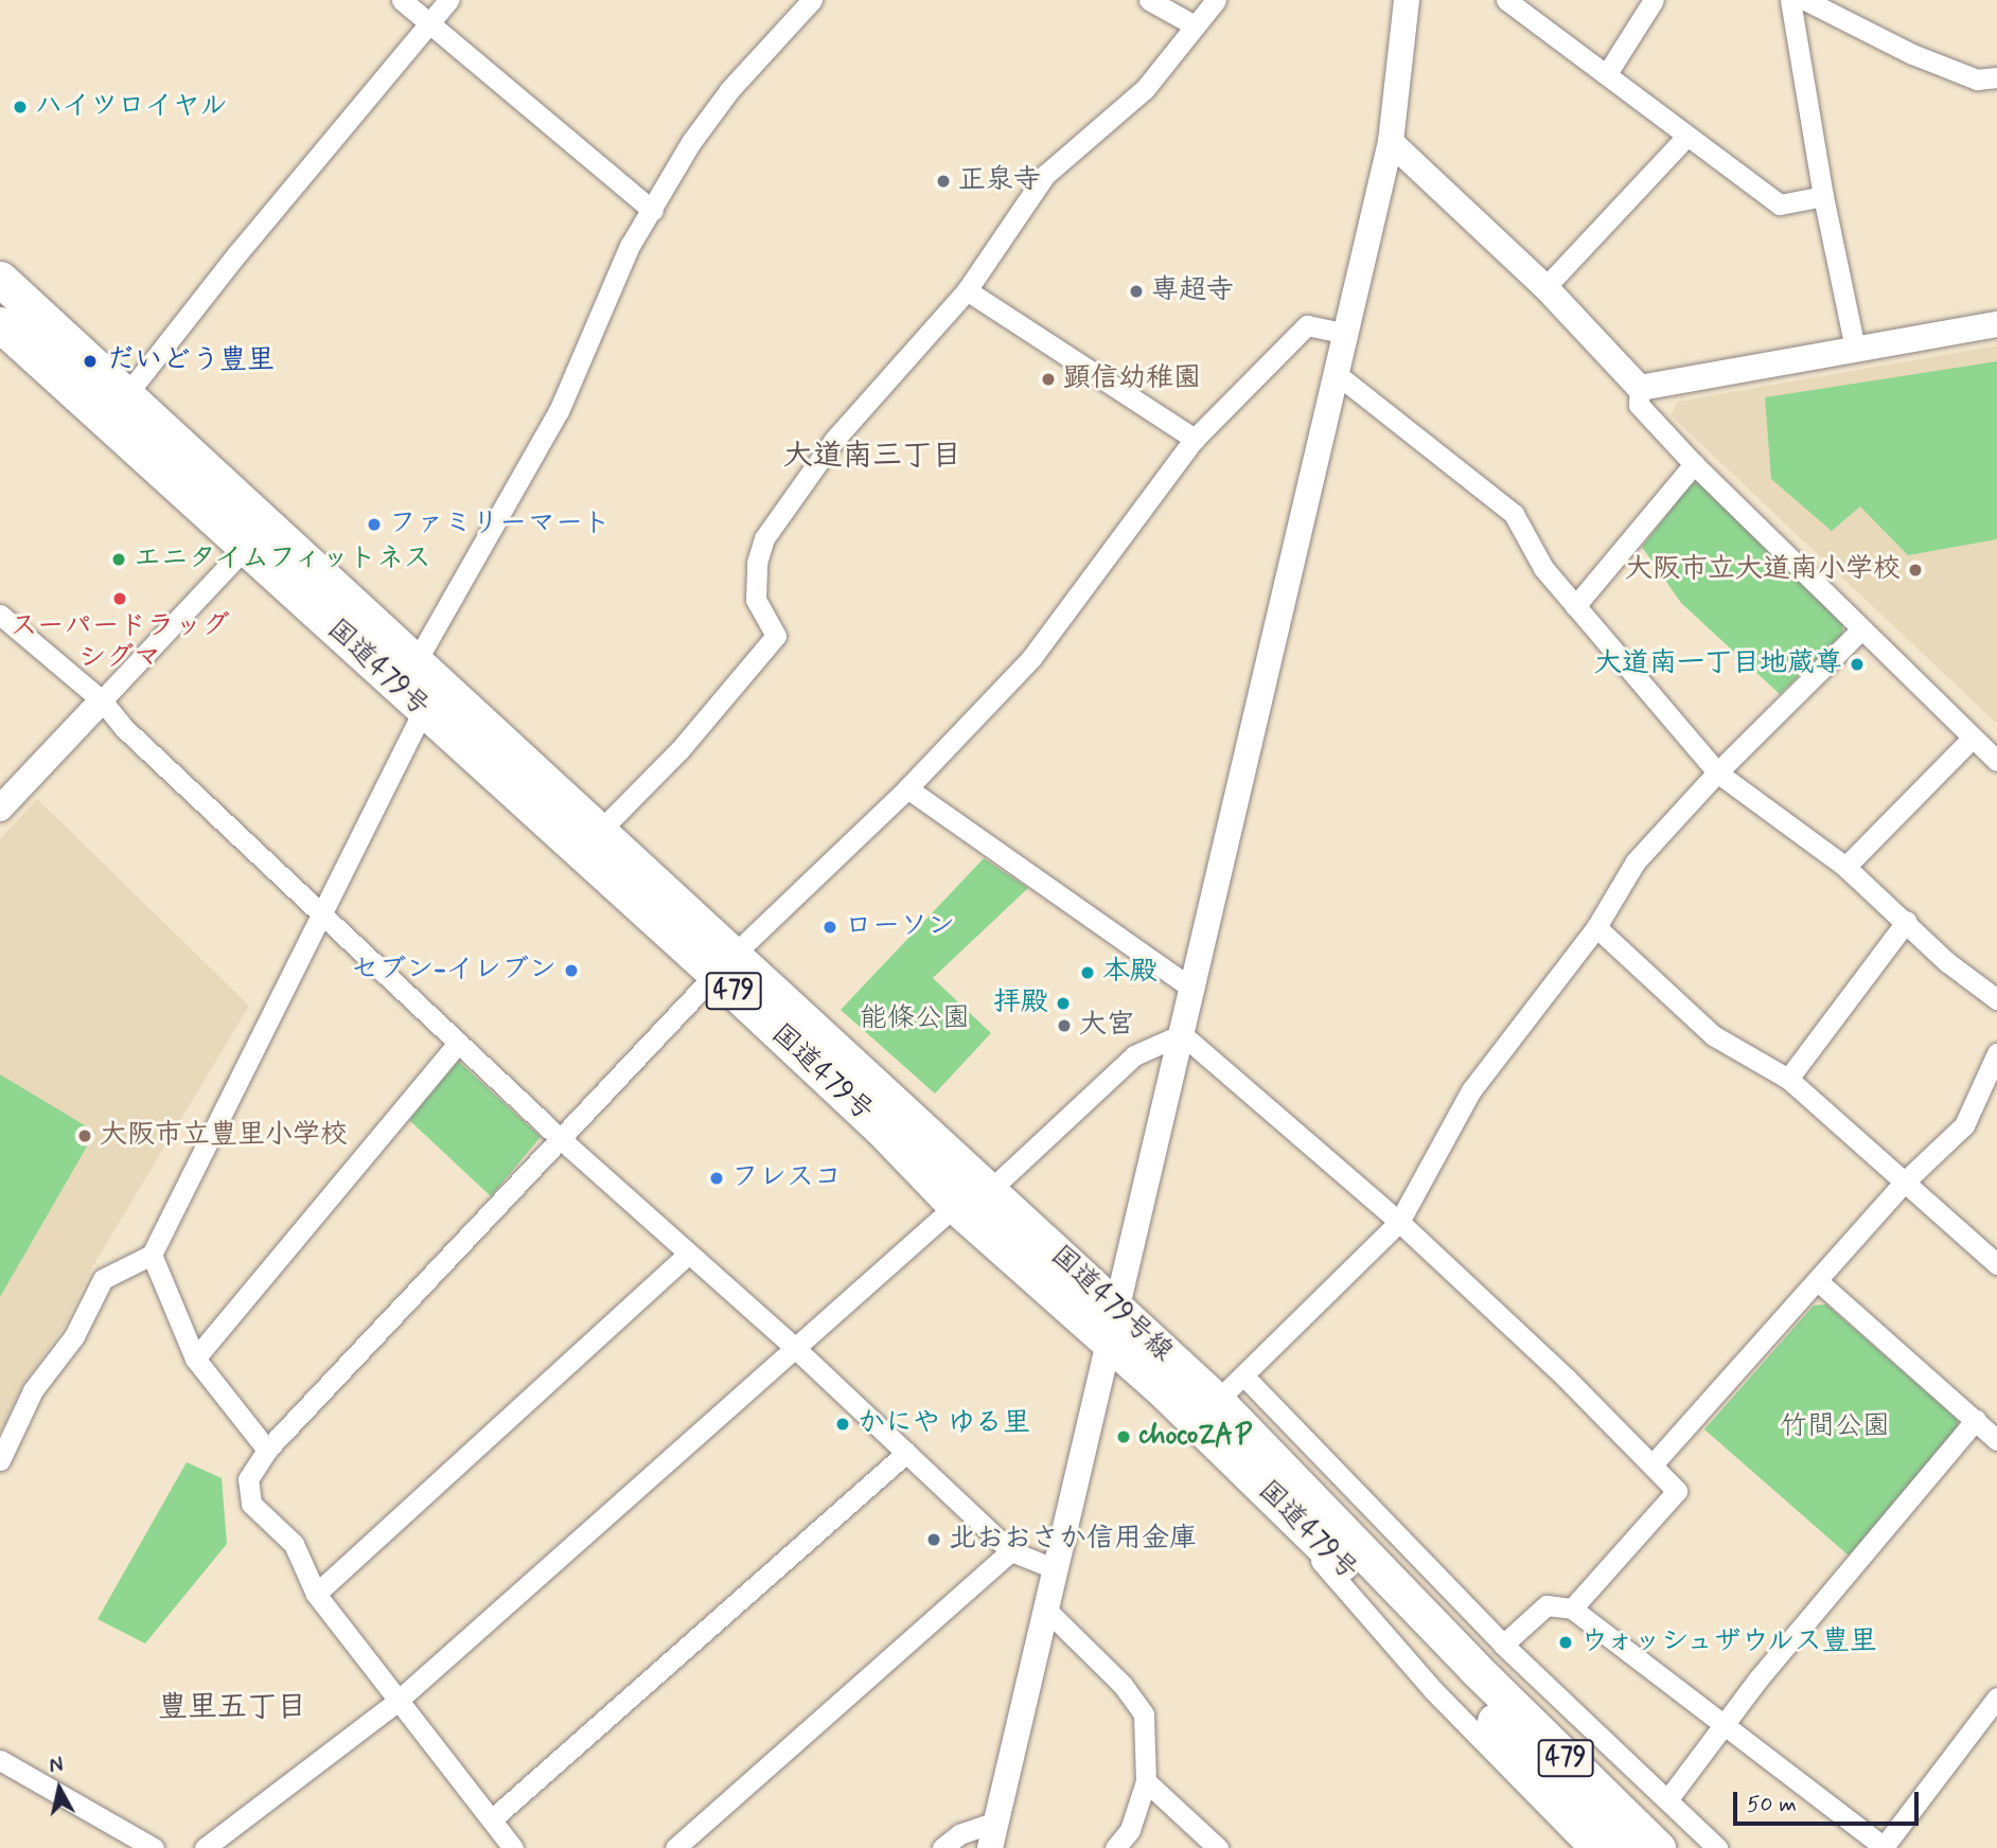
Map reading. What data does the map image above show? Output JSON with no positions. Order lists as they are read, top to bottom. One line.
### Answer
{"streets":{"highway":["国道479号","479","国道479号線"]},"crossings":[["国道479号","国道479号線"]],"districts":["大道南三丁目","豊里五丁目"],"parks":["能條公園","竹間公園"],"places":["ハイツロイヤル","正泉寺","専超寺","だいどう豊里","顕信幼稚園","ファミリーマート","エニタイムフィットネス","大阪市立大道南小学校","スーパードラッグ シグマ","大道南一丁目地蔵尊","ローソン","セブン-イレブン","本殿","拝殿","大宮","大阪市立豊里小学校","フレスコ","かにや ゆる里","chocoZAP","北おおさか信用金庫","ウォッシュザウルス豊里"],"scale_bar":"50 m","north":"top"}
